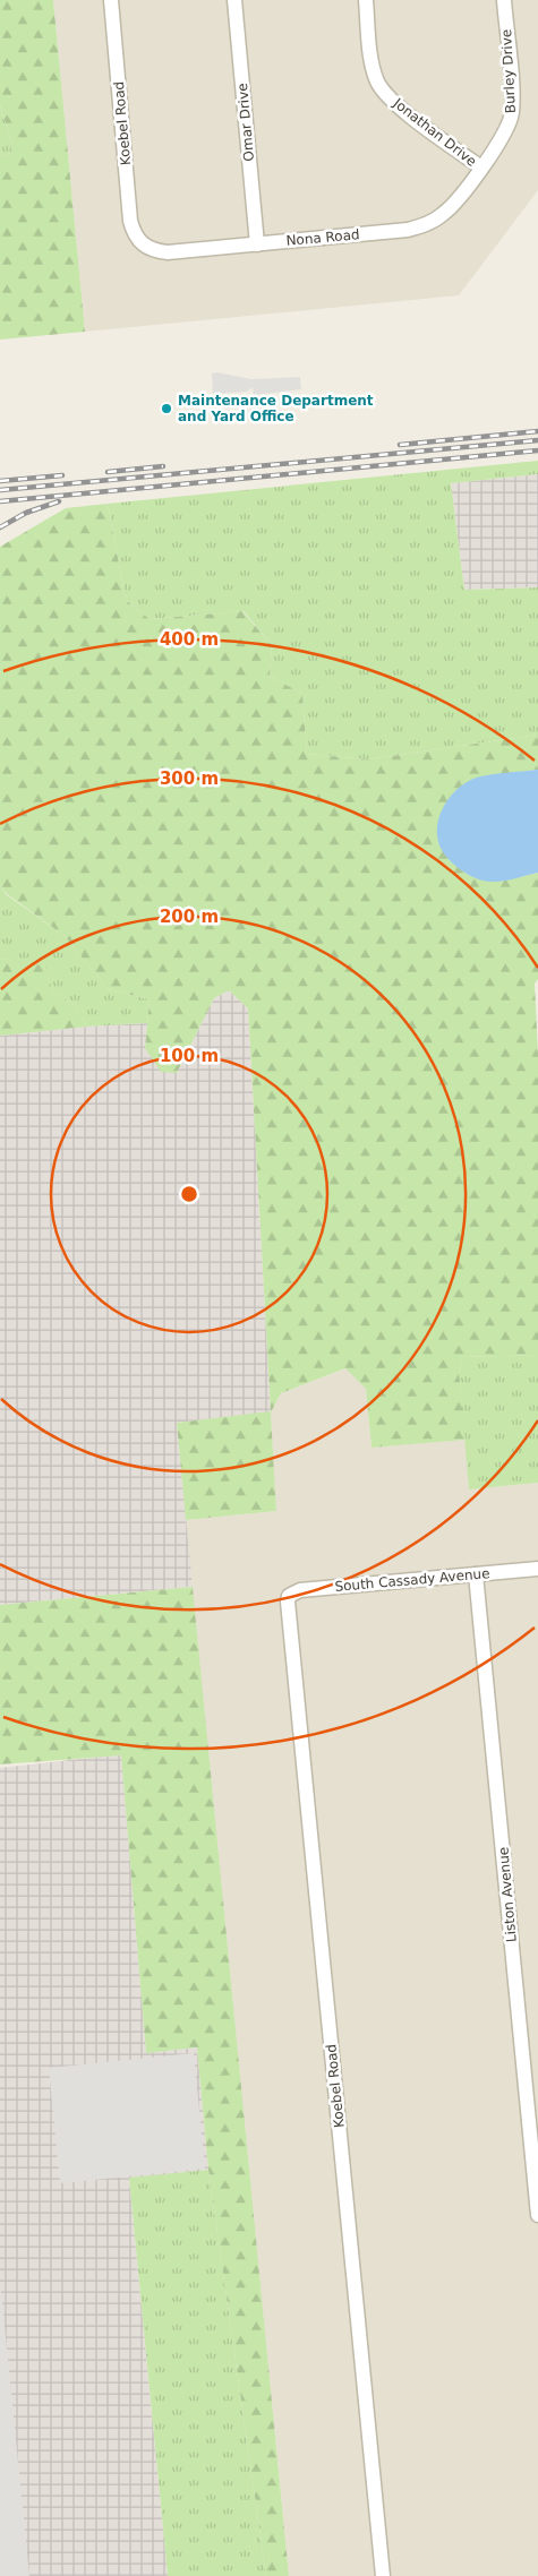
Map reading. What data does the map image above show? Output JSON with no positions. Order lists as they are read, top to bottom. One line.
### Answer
{"streets":{"street":["Burley Drive","Omar Drive","Koebel Road","Jonathan Drive","Nona Road","South Cassady Avenue","Liston Avenue"]},"crossings":[["Burley Drive","Jonathan Drive"],["Burley Drive","Nona Road"],["Omar Drive","Nona Road"],["Koebel Road","Nona Road"],["Koebel Road","South Cassady Avenue"],["Jonathan Drive","Nona Road"],["South Cassady Avenue","Liston Avenue"]],"places":["Maintenance Department and Yard Office"],"rings":["400 m","300 m","200 m","100 m"]}
